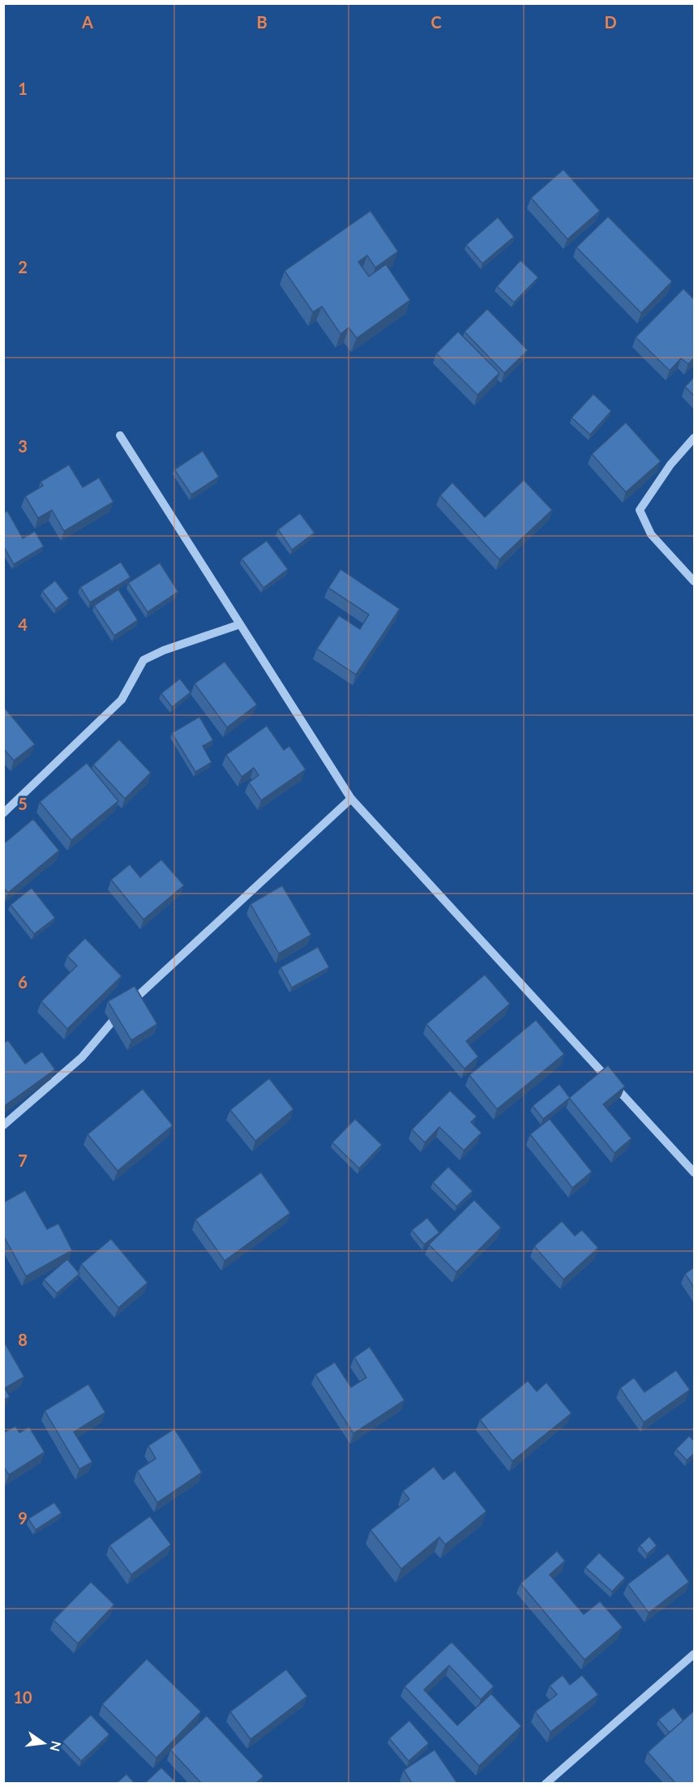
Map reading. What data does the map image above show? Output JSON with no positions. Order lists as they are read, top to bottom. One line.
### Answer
{"north":"right","grid":{"columns":["A","B","C","D"],"rows":["1","2","3","4","5","6","7","8","9","10"]}}
